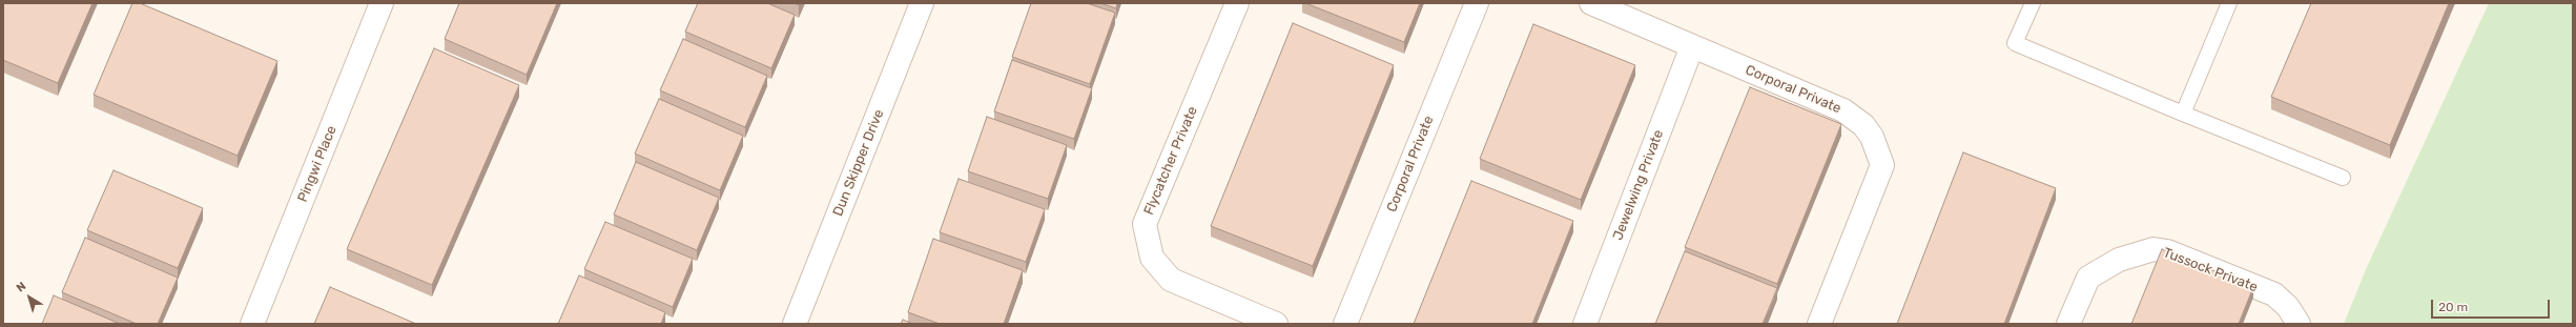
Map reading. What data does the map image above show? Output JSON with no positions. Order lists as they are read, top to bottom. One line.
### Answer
{"streets":{"street":["Corporal Private","Flycatcher Private","Dun Skipper Drive","Pingwi Place","Jewelwing Private","Tussock Private"]},"crossings":[["Corporal Private","Jewelwing Private"]],"scale_bar":"20 m","north":"top left"}
